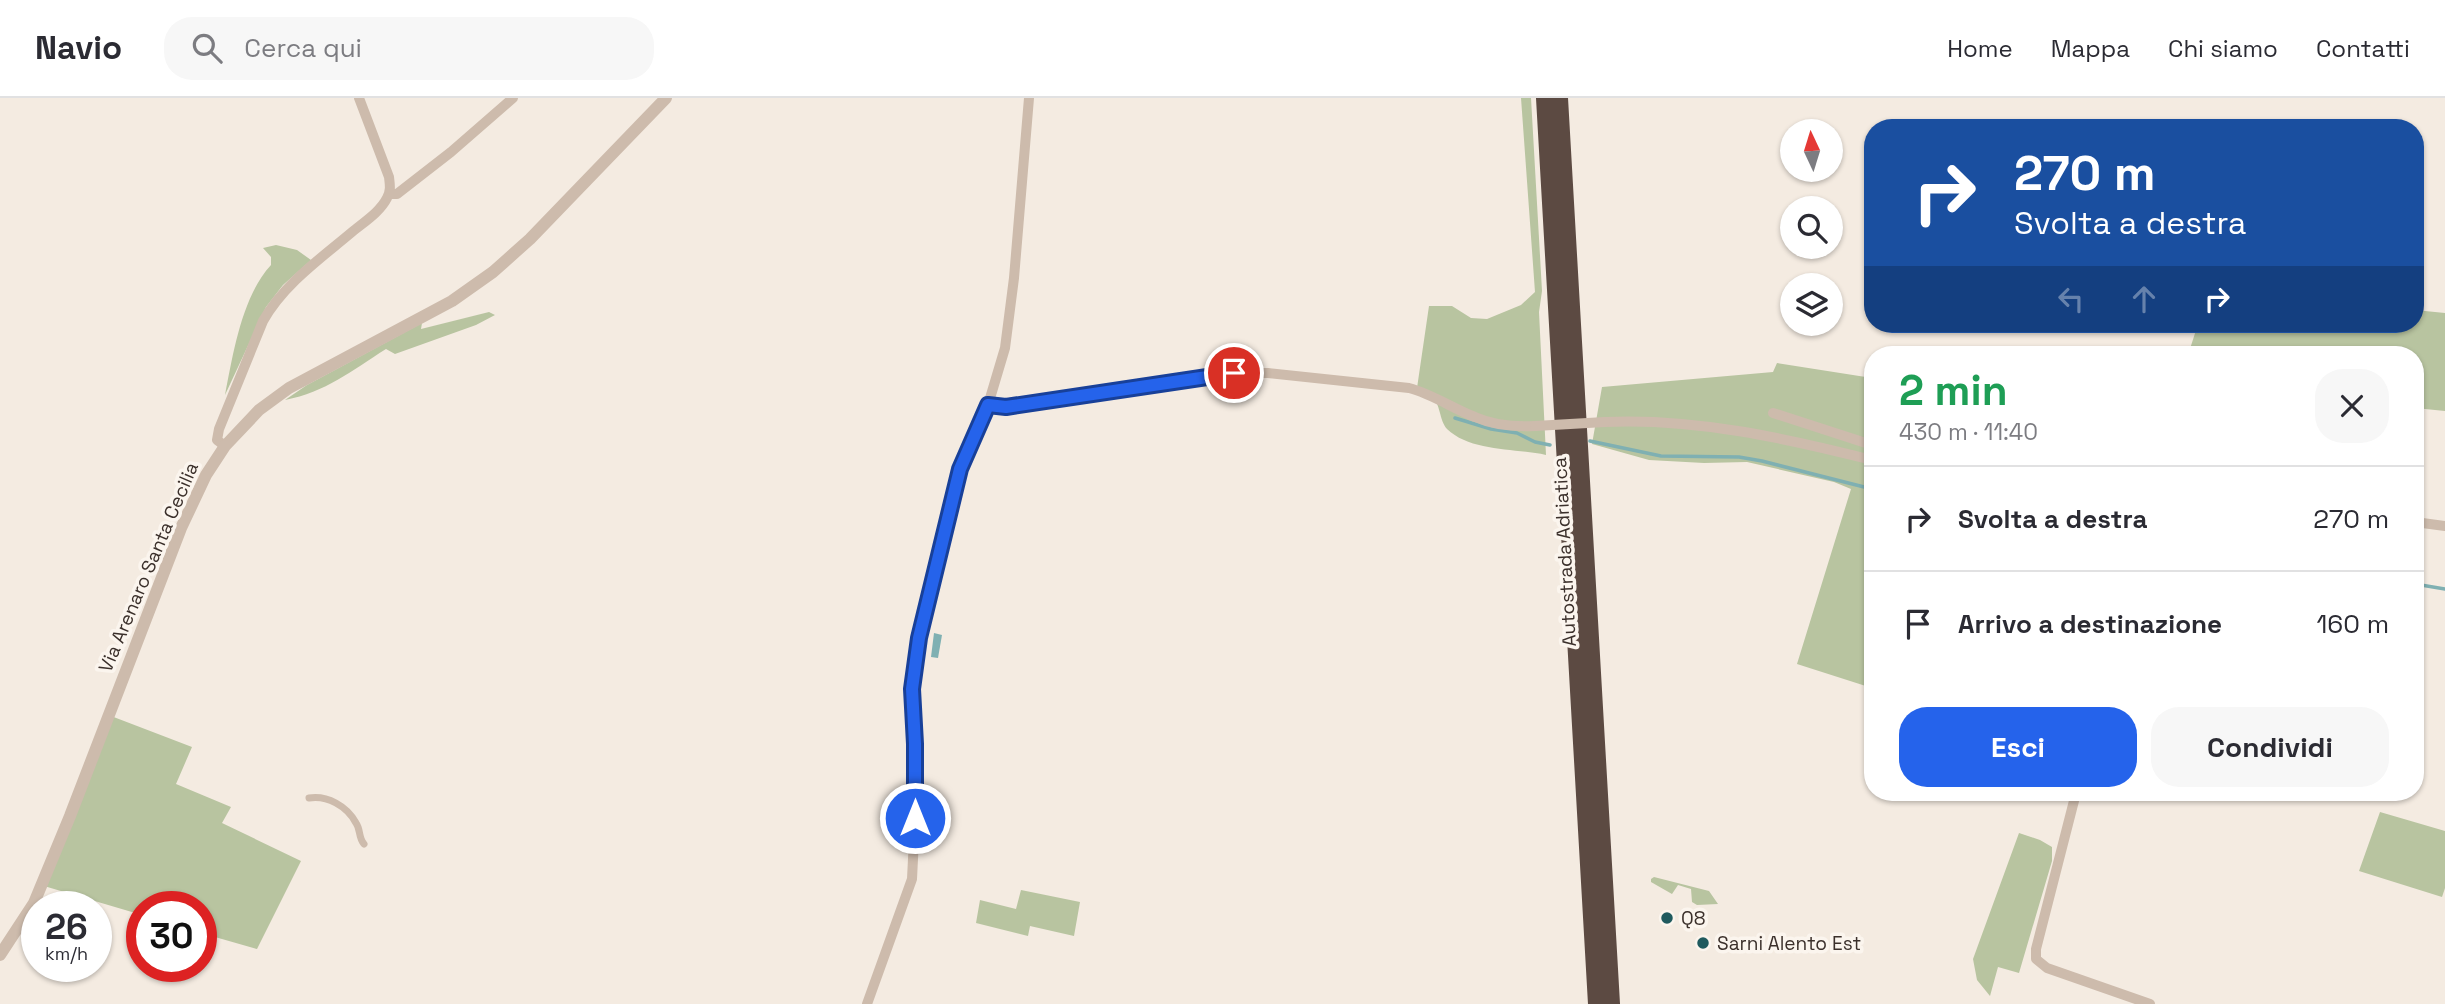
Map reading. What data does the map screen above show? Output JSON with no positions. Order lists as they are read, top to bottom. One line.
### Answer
{"streets":{"highway":["Autostrada Adriatica"],"street":["Via Arenaro Santa Cecilia"]},"places":["Q8","Sarni Alento Est"],"north":"top","page":{"header":"Navio","search":"Cerca qui","nav":["Home","Mappa","Chi siamo","Contatti"],"turn":["270 m","Svolta a destra"],"heading":["2 min","430 m · 11:40"],"list":[{"name":"Svolta a destra","value":"270 m"},{"name":"Arrivo a destinazione","value":"160 m"}],"buttons":["Esci","Condividi"],"speed":"26 km/h","limit":"30"}}
